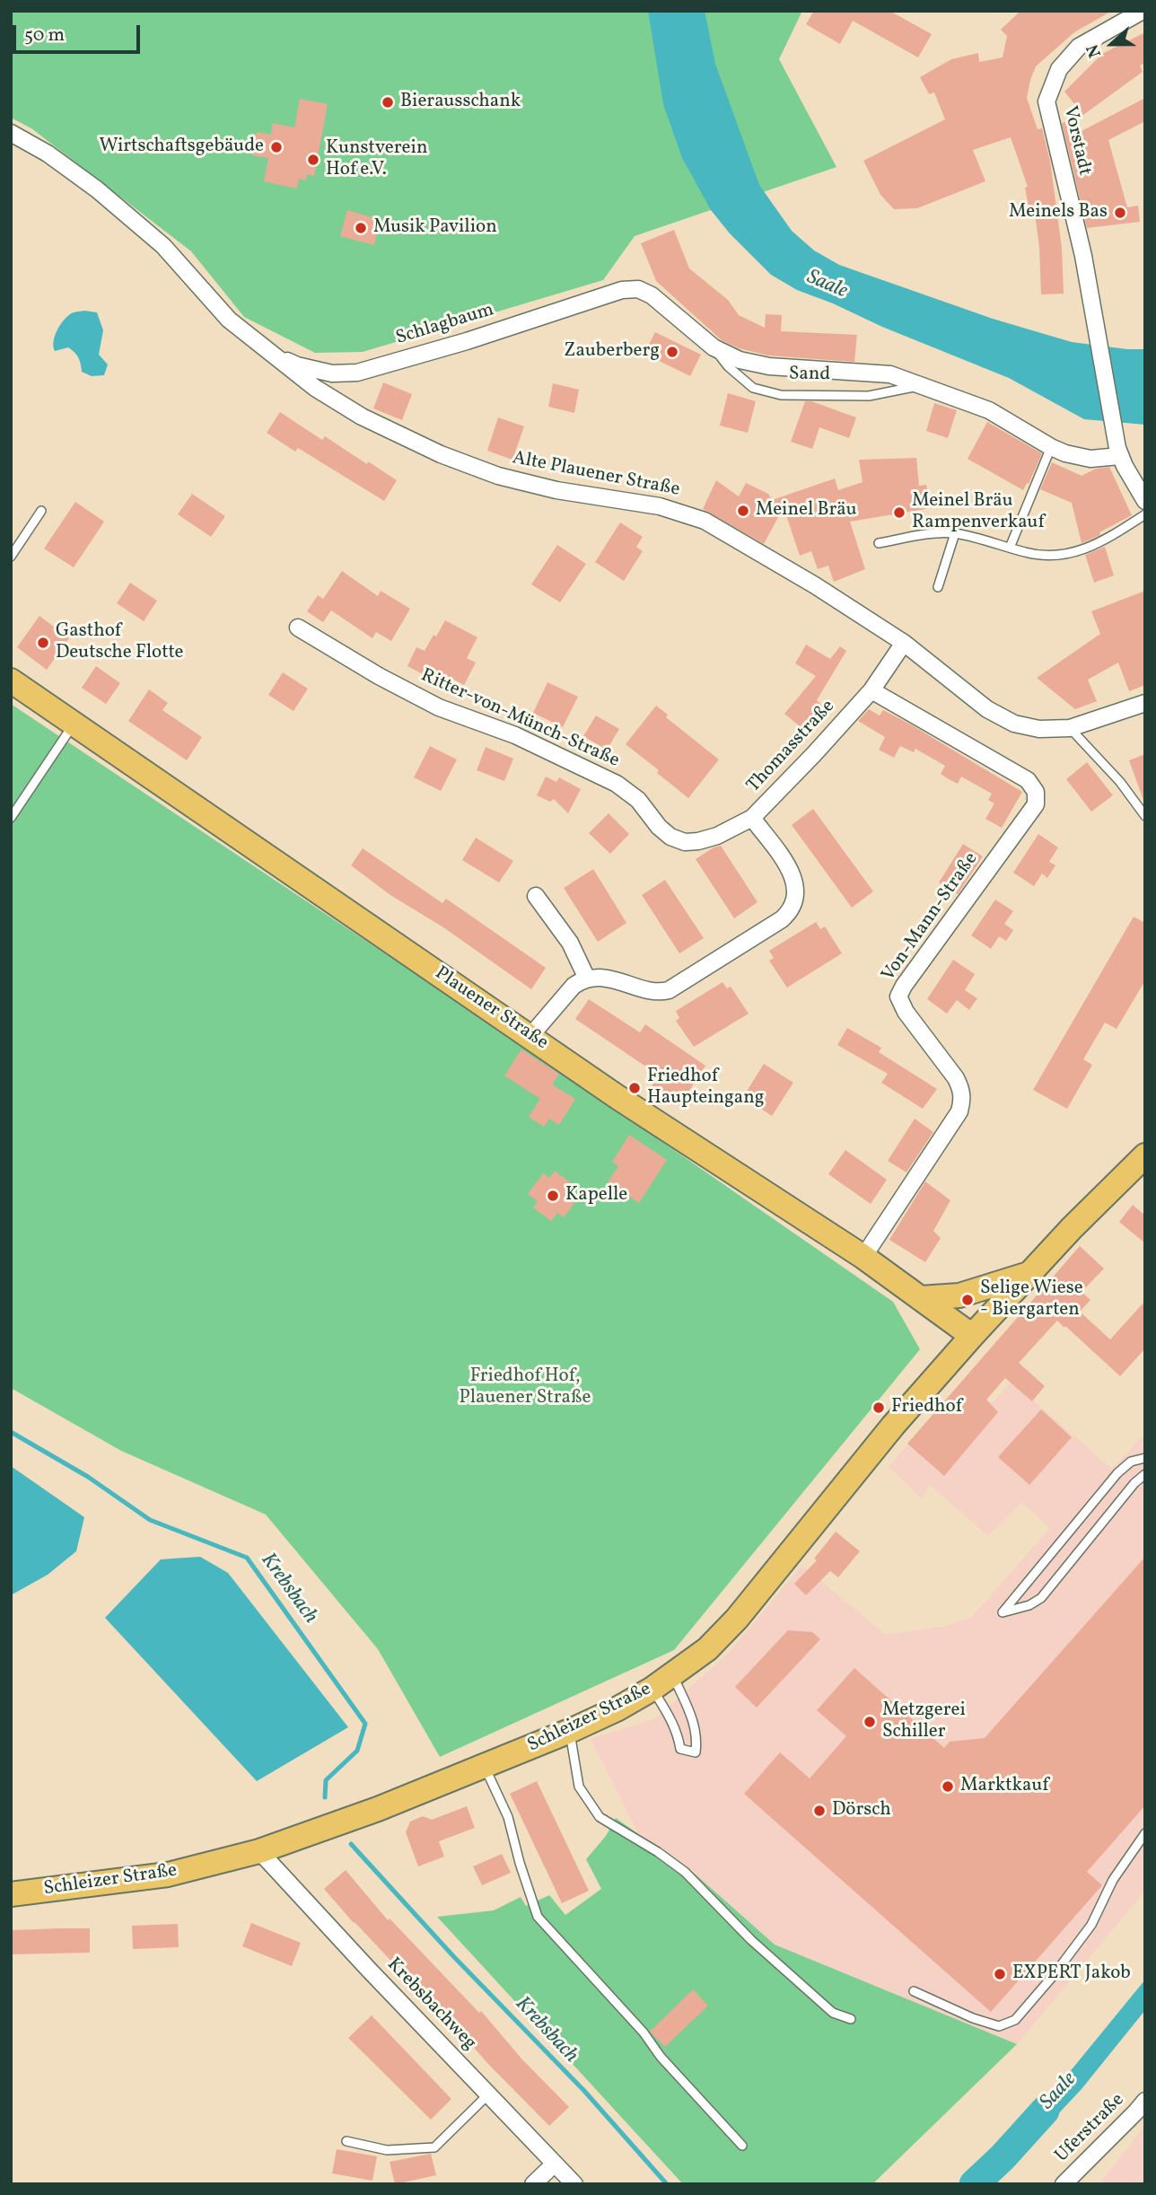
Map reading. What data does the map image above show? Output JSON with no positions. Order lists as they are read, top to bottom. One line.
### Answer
{"streets":{"main road":["Plauener Straße","Schleizer Straße"],"street":["Vorstadt","Schlagbaum","Sand","Alte Plauener Straße","Ritter-von-Münch-Straße","Thomasstraße","Von-Mann-Straße","Krebsbachweg","Uferstraße"]},"crossings":[["Vorstadt","Sand"],["Schlagbaum","Sand"],["Schlagbaum","Alte Plauener Straße"],["Alte Plauener Straße","Thomasstraße"],["Ritter-von-Münch-Straße","Thomasstraße"],["Thomasstraße","Von-Mann-Straße"],["Von-Mann-Straße","Plauener Straße"],["Plauener Straße","Schleizer Straße"],["Schleizer Straße","Krebsbachweg"]],"water":["Saale","Krebsbach"],"parks":["Friedhof Hof, Plauener Straße"],"places":["Bierausschank","Wirtschaftsgebäude","Kunstverein Hof e.V.","Meinels Bas","Musik Pavilion","Zauberberg","Meinel Bräu","Meinel Bräu Rampenverkauf","Gasthof Deutsche Flotte","Friedhof Haupteingang","Kapelle","Selige Wiese - Biergarten","Friedhof","Metzgerei Schiller","Marktkauf","Dörsch","EXPERT Jakob"],"scale_bar":"50 m","north":"left"}
